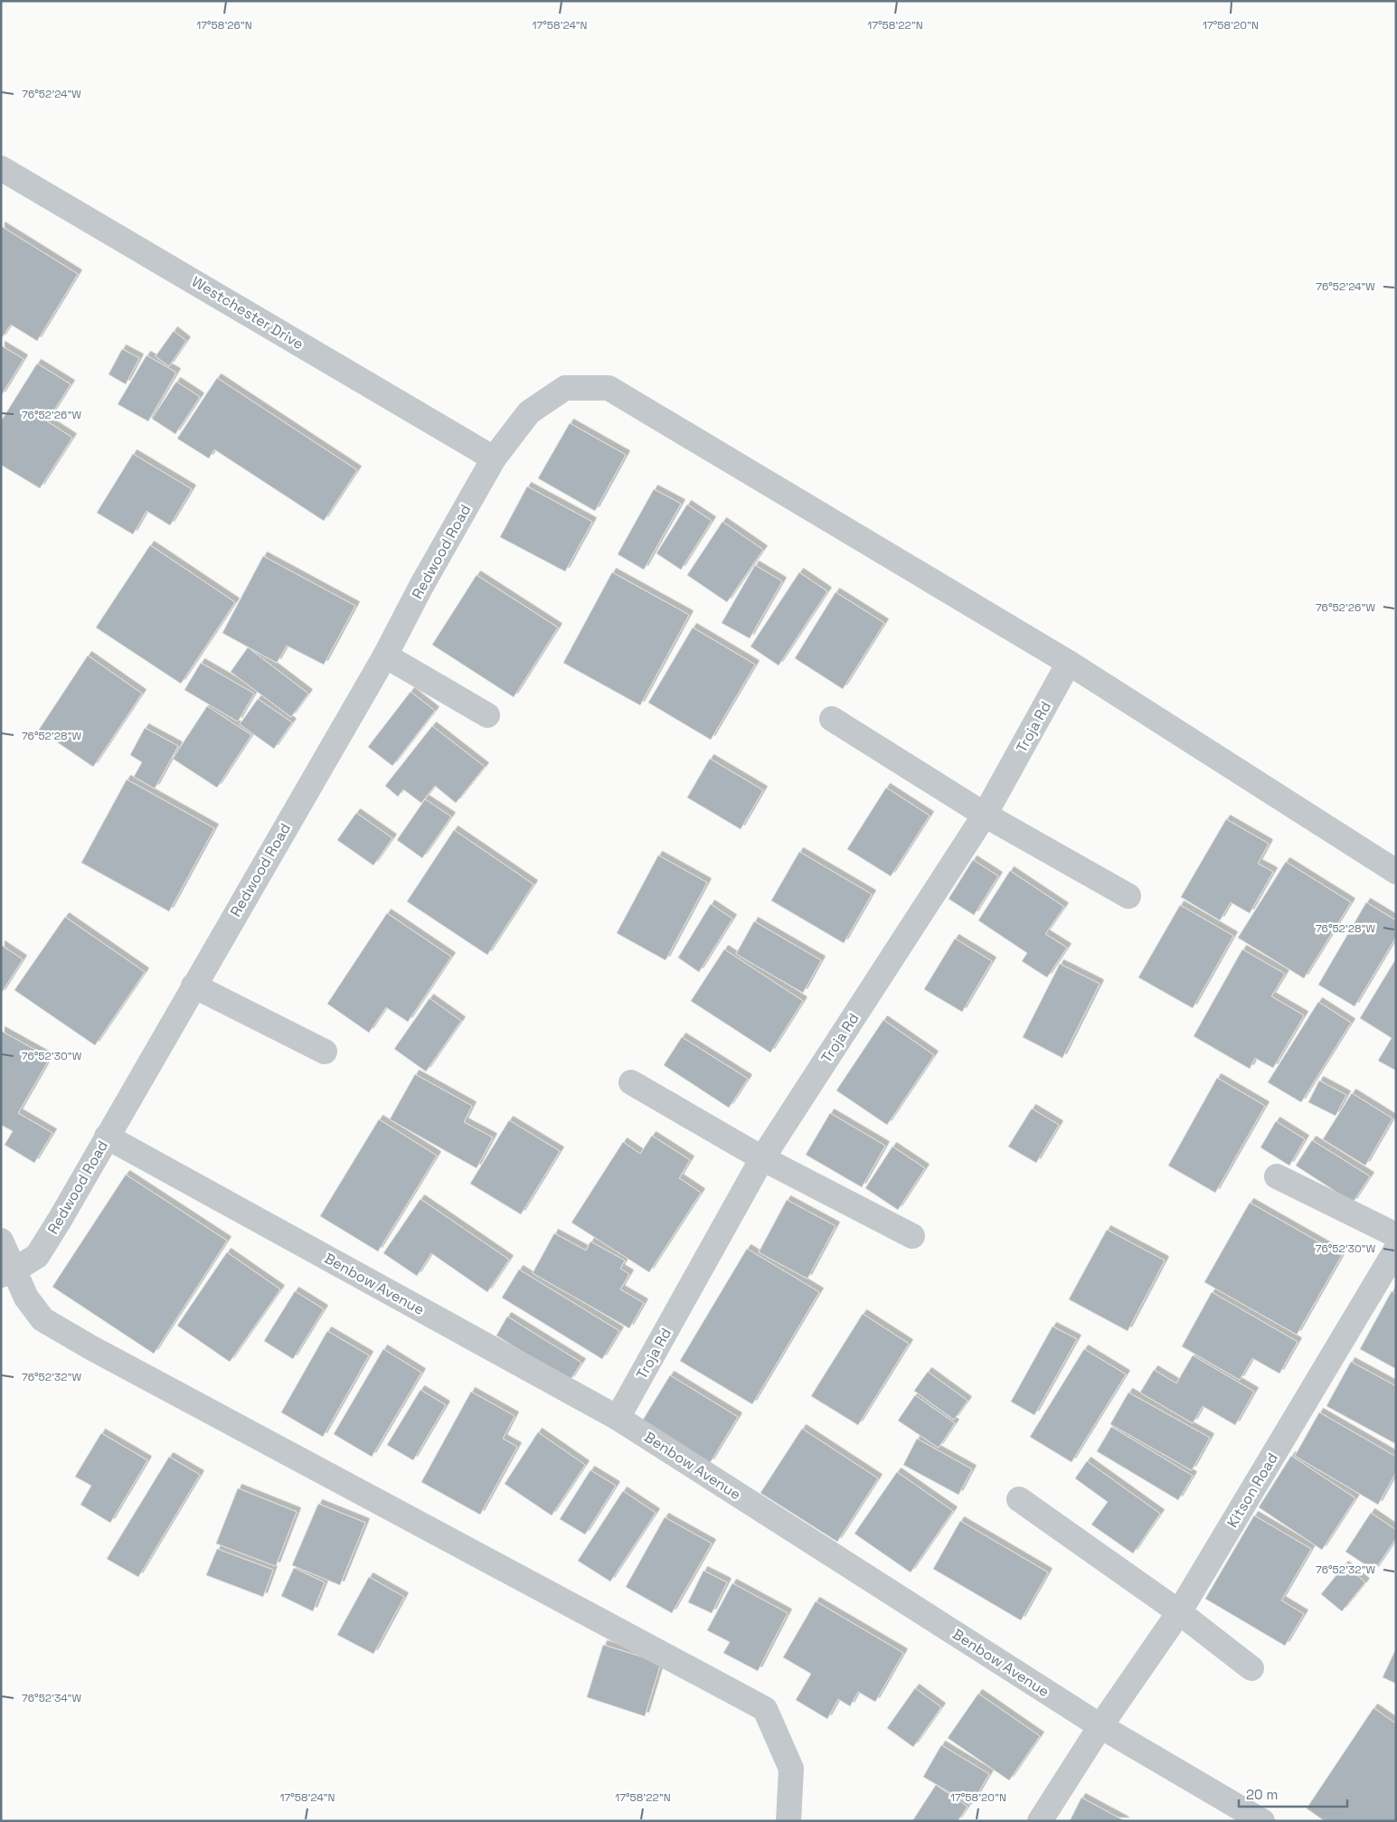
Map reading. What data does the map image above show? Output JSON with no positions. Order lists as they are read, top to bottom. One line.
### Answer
{"streets":{"street":["Westchester Drive","Redwood Road","Troja Rd","Benbow Avenue","Kitson Road"]},"crossings":[["Westchester Drive","Redwood Road"],["Redwood Road","Troja Rd"],["Redwood Road","Benbow Avenue"],["Troja Rd","Benbow Avenue"],["Benbow Avenue","Kitson Road"]],"scale_bar":"20 m","coordinates":["17°58'26\"N","17°58'24\"N","17°58'22\"N","17°58'20\"N","76°52'24\"W","76°52'26\"W","76°52'28\"W","76°52'30\"W","76°52'32\"W","76°52'34\"W"]}
